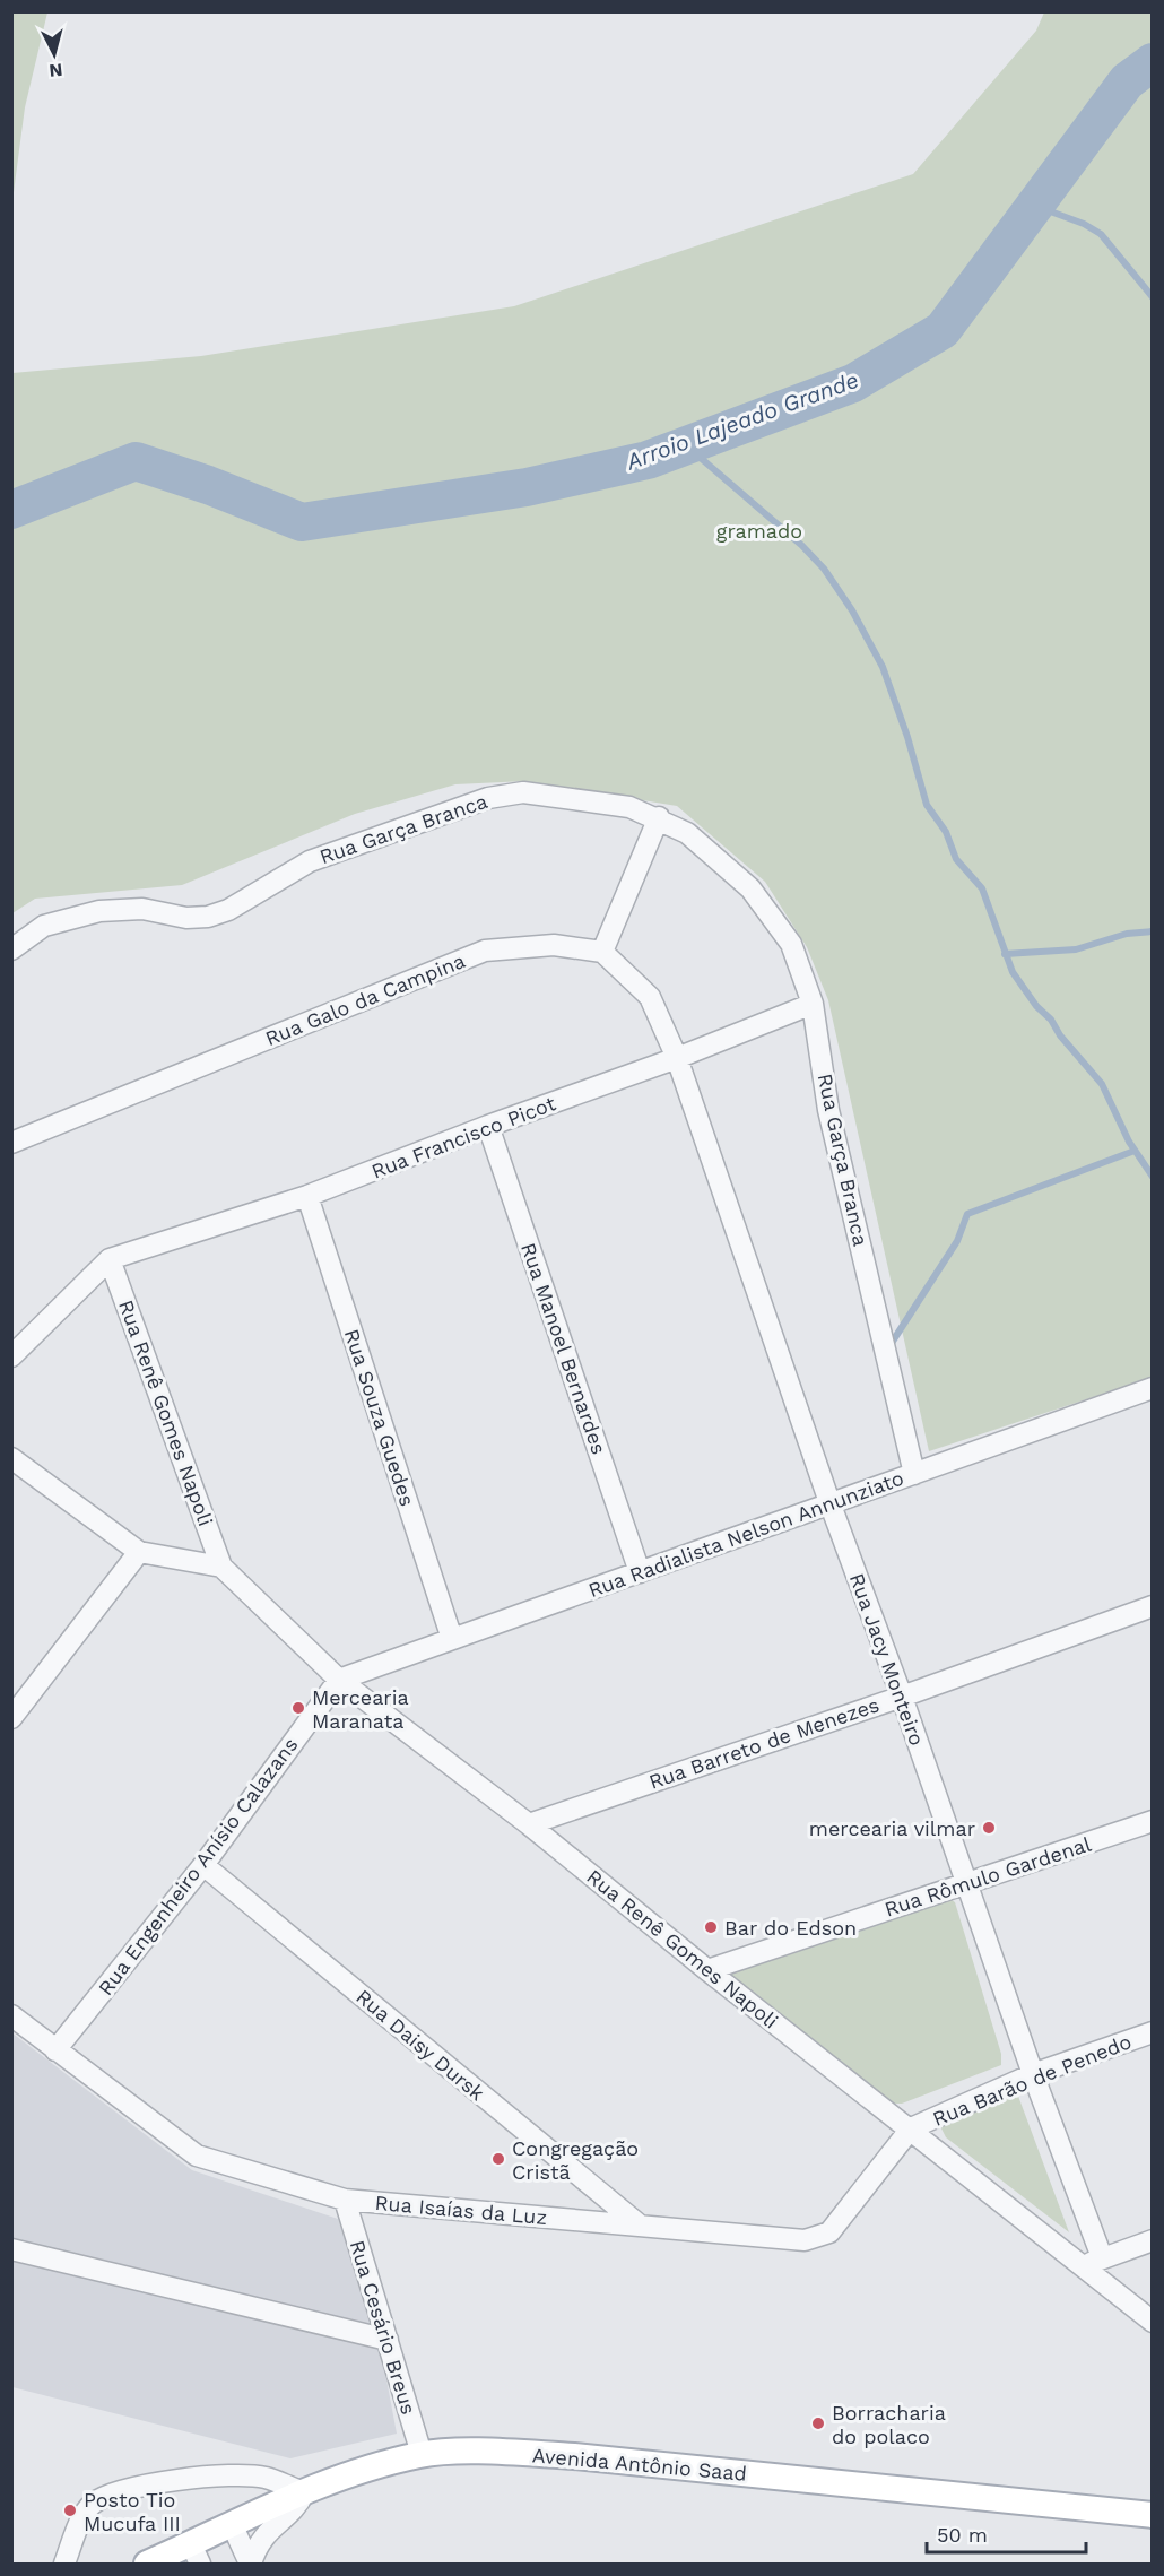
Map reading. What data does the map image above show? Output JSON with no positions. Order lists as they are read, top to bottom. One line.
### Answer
{"streets":{"main road":["Avenida Antônio Saad"],"street":["Rua Garça Branca","Rua Galo da Campina","Rua Francisco Picot","Rua Manoel Bernardes","Rua Renê Gomes Napoli","Rua Souza Guedes","Rua Radialista Nelson Annunziato","Rua Jacy Monteiro","Rua Barreto de Menezes","Rua Engenheiro Anísio Calazans","Rua Rômulo Gardenal","Rua Daisy Dursk","Rua Barão de Penedo","Rua Isaías da Luz","Rua Cesário Breus"]},"crossings":[["Rua Garça Branca","Rua Francisco Picot"],["Rua Garça Branca","Rua Radialista Nelson Annunziato"],["Rua Francisco Picot","Rua Manoel Bernardes"],["Rua Francisco Picot","Rua Renê Gomes Napoli"],["Rua Francisco Picot","Rua Souza Guedes"],["Rua Francisco Picot","Rua Jacy Monteiro"],["Rua Manoel Bernardes","Rua Radialista Nelson Annunziato"],["Rua Renê Gomes Napoli","Rua Radialista Nelson Annunziato"],["Rua Renê Gomes Napoli","Rua Jacy Monteiro"],["Rua Renê Gomes Napoli","Rua Barreto de Menezes"],["Rua Renê Gomes Napoli","Rua Engenheiro Anísio Calazans"],["Rua Renê Gomes Napoli","Rua Rômulo Gardenal"],["Rua Renê Gomes Napoli","Rua Barão de Penedo"],["Rua Renê Gomes Napoli","Rua Isaías da Luz"],["Rua Souza Guedes","Rua Radialista Nelson Annunziato"],["Rua Radialista Nelson Annunziato","Rua Jacy Monteiro"],["Rua Radialista Nelson Annunziato","Rua Engenheiro Anísio Calazans"],["Rua Jacy Monteiro","Rua Barreto de Menezes"],["Rua Jacy Monteiro","Rua Rômulo Gardenal"],["Rua Jacy Monteiro","Rua Barão de Penedo"],["Rua Engenheiro Anísio Calazans","Rua Daisy Dursk"],["Rua Engenheiro Anísio Calazans","Rua Isaías da Luz"],["Rua Daisy Dursk","Rua Isaías da Luz"],["Rua Barão de Penedo","Rua Isaías da Luz"],["Rua Isaías da Luz","Rua Cesário Breus"],["Rua Cesário Breus","Avenida Antônio Saad"]],"water":["Arroio Lajeado Grande"],"parks":["gramado"],"places":["Mercearia Maranata","mercearia vilmar","Bar do Edson","Congregação Cristã","Borracharia do polaco","Posto Tio Mucufa III"],"scale_bar":"50 m","north":"bottom"}
